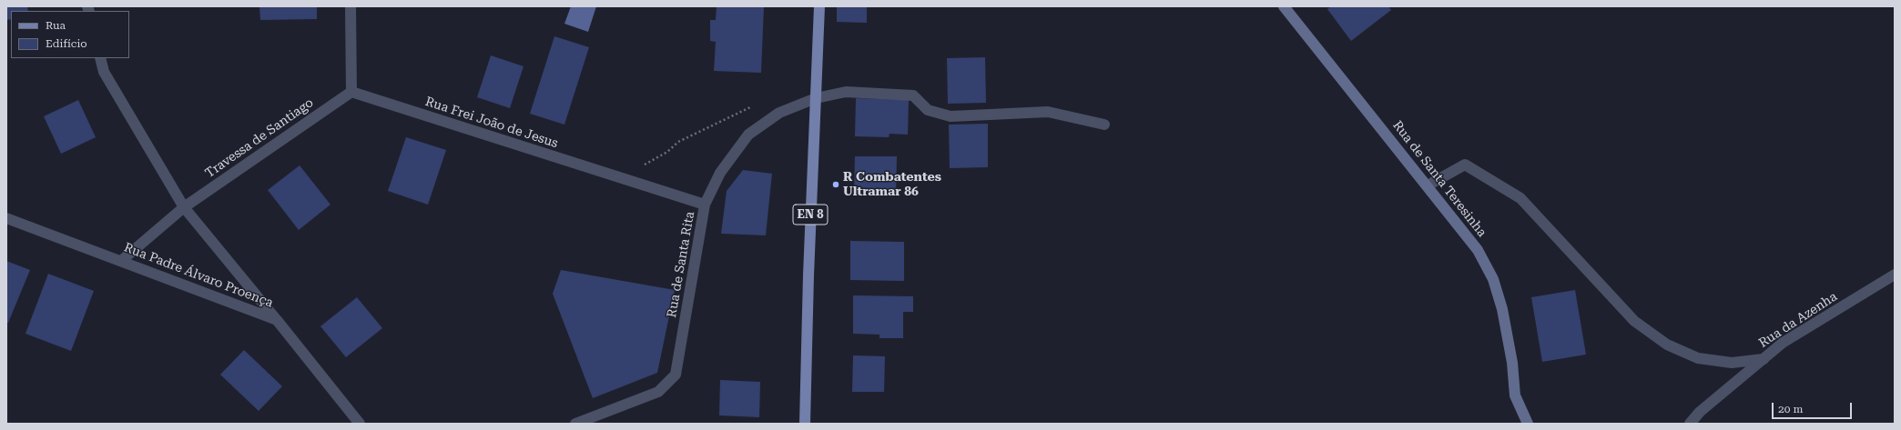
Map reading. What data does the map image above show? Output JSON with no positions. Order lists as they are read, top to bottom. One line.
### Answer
{"streets":{"main road":["Rua de Santa Teresinha","EN 8"],"street":["Rua Frei João de Jesus","Travessa de Santiago","Rua de Santa Rita","Rua Padre Álvaro Proença","Rua da Azenha"]},"crossings":[["Rua Frei João de Jesus","Travessa de Santiago"],["Rua Frei João de Jesus","Rua de Santa Rita"],["Travessa de Santiago","Rua Padre Álvaro Proença"],["EN 8","Rua de Santa Rita"]],"places":["R Combatentes Ultramar 86"],"legend":["Rua","Edifício"],"scale_bar":"20 m"}
